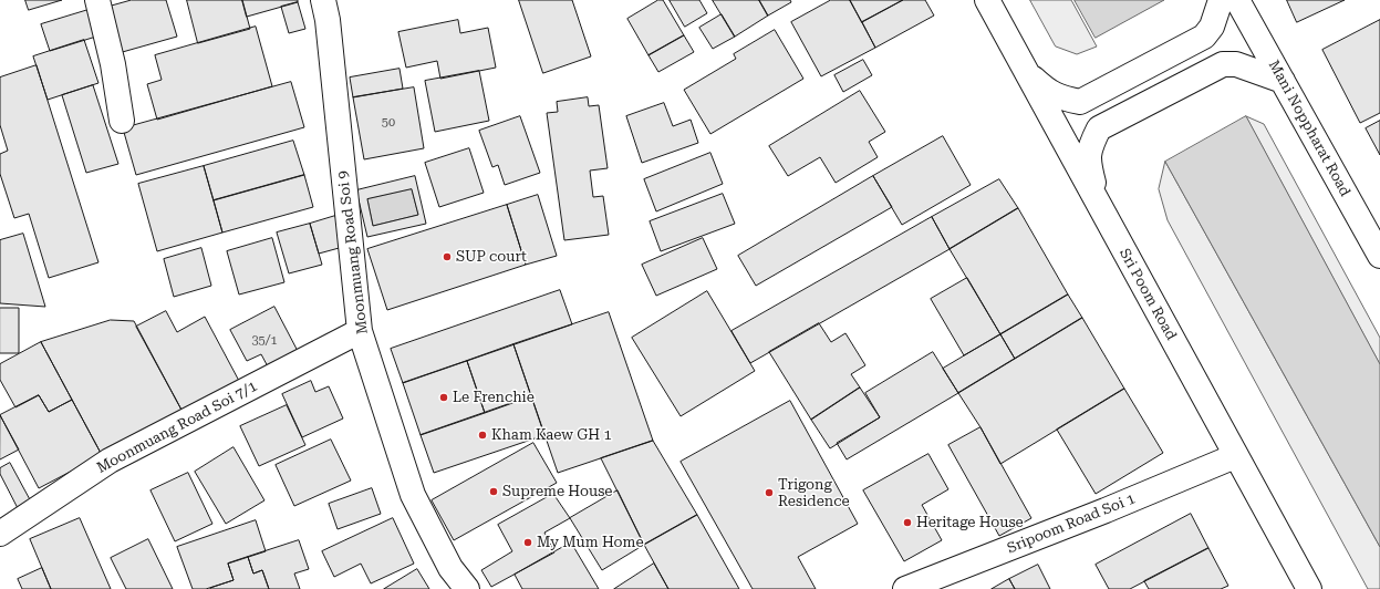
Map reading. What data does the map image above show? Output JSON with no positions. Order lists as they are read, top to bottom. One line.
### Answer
{"streets":{"street":["Mani Noppharat Road","Moonmuang Road Soi 9","Sri Poom Road","Moonmuang Road Soi 7/1","Sripoom Road Soi 1"]},"crossings":[["Moonmuang Road Soi 9","Moonmuang Road Soi 7/1"],["Sri Poom Road","Sripoom Road Soi 1"]],"places":["SUP court","Le Frenchie","Kham Kaew GH 1","Supreme House","Trigong Residence","Heritage House","My Mum Home"],"house_numbers":["50","35/1"]}
